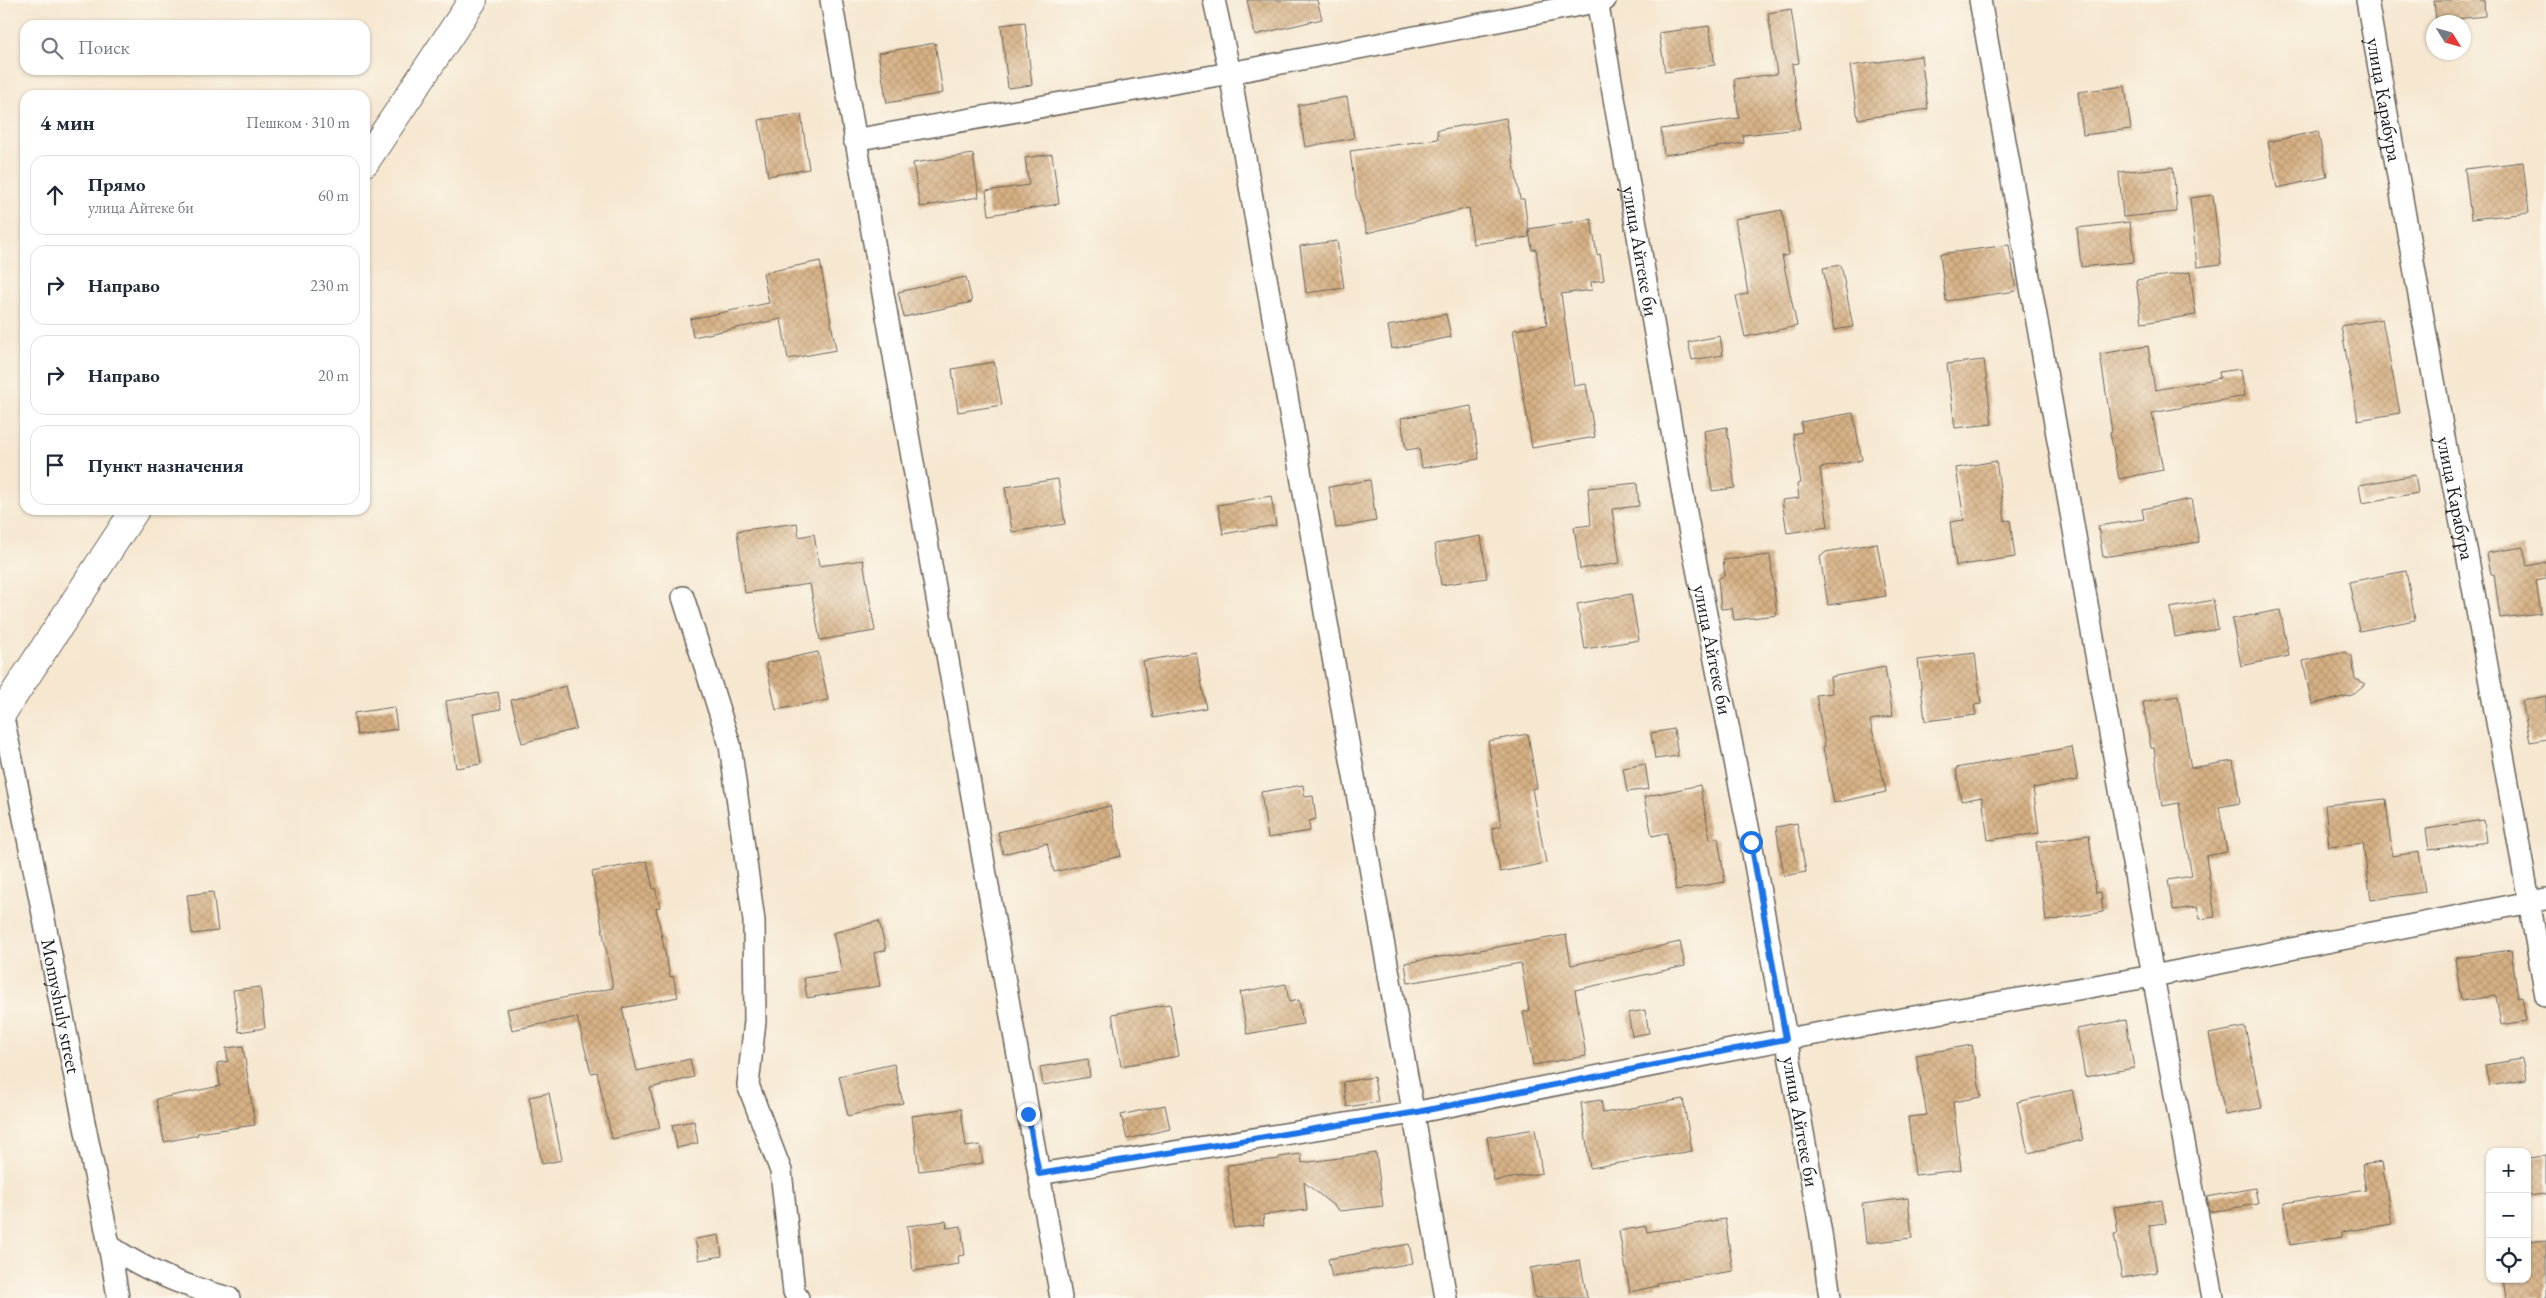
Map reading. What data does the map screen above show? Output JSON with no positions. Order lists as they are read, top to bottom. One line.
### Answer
{"streets":{"street":["улица Карабура","улица Айтеке би","Momyshuly street"]},"north":"bottom right","page":{"search":"Поиск","heading":["4 мин","Пешком · 310 m"],"list":[["Прямо","улица Айтеке би","60 m"],["Направо","230 m"],["Направо","20 m"],"Пункт назначения"],"map_buttons":["+","−"]}}
